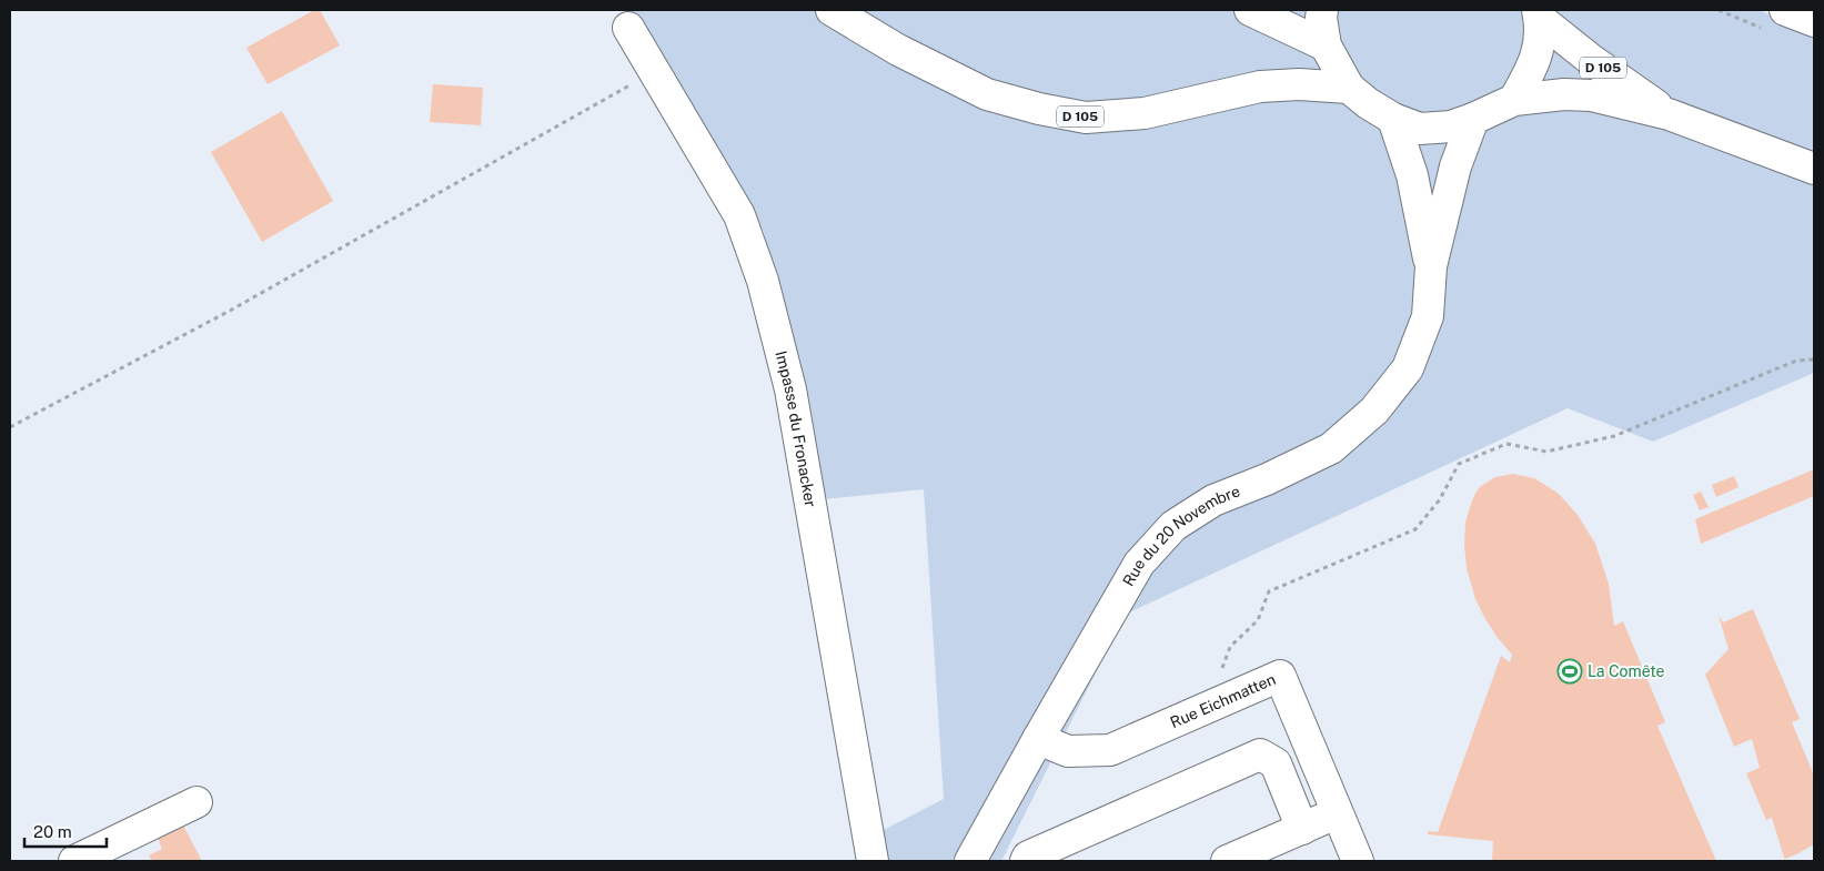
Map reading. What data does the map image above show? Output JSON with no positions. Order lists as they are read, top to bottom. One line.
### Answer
{"streets":{"street":["D 105","Impasse du Fronacker","Rue du 20 Novembre","Rue Eichmatten"]},"crossings":[["Rue du 20 Novembre","Rue Eichmatten"]],"places":{"sports":["La Comête"]},"scale_bar":"20 m"}
